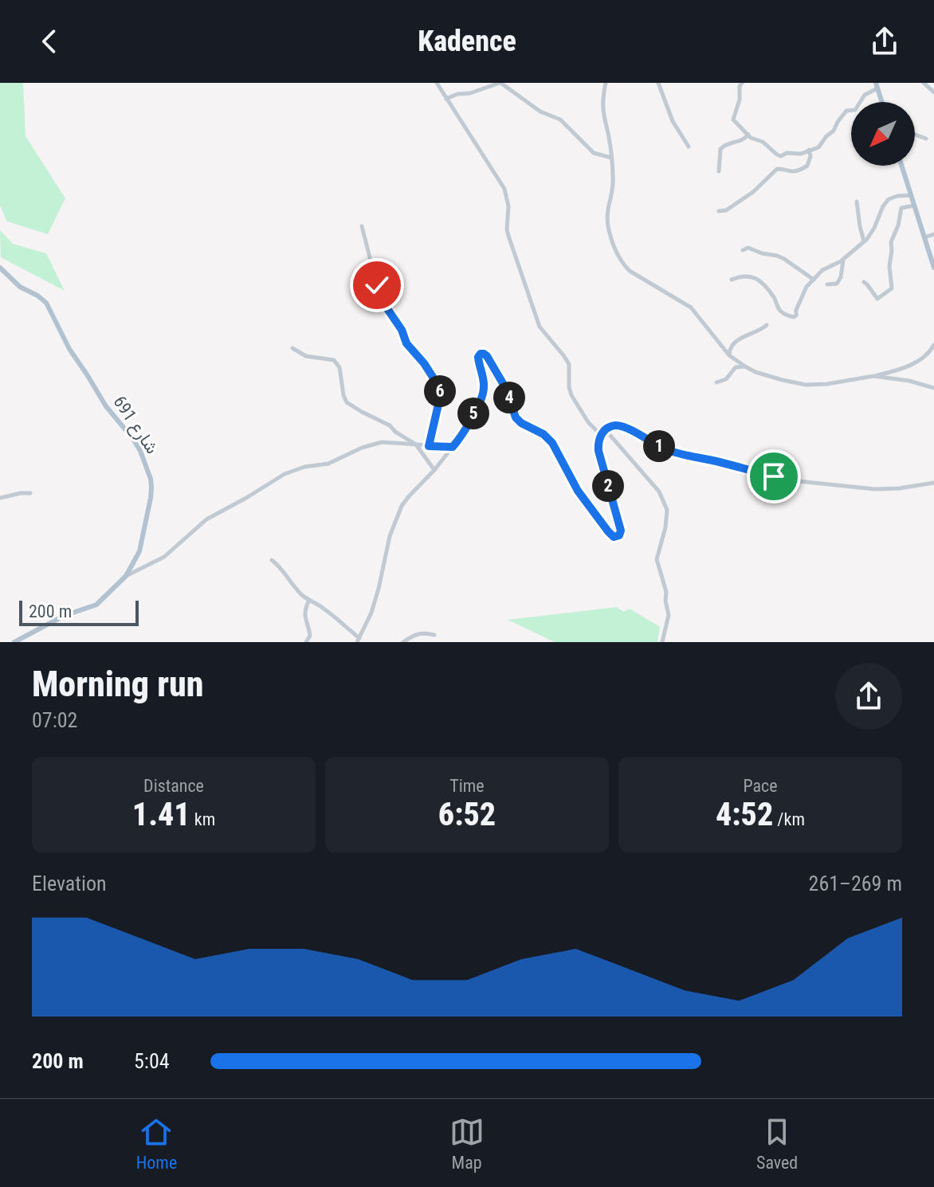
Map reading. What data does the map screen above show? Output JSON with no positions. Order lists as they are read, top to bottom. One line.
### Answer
{"streets":{"main road":["شارع 691"]},"scale_bar":"200 m","north":"bottom left","page":{"header":"Kadence","pins":["6","4","5","1","2"],"scale":"200 m","heading":["Morning run","07:02"],"stats":[["Distance","1.41 km"],["Time","6:52"],["Pace","4:52 /km"]],"chart":["Elevation","261–269 m"],"list":[{"name":"200 m","note":"5:04"}],"tabs":["Home","Map","Saved"]}}
